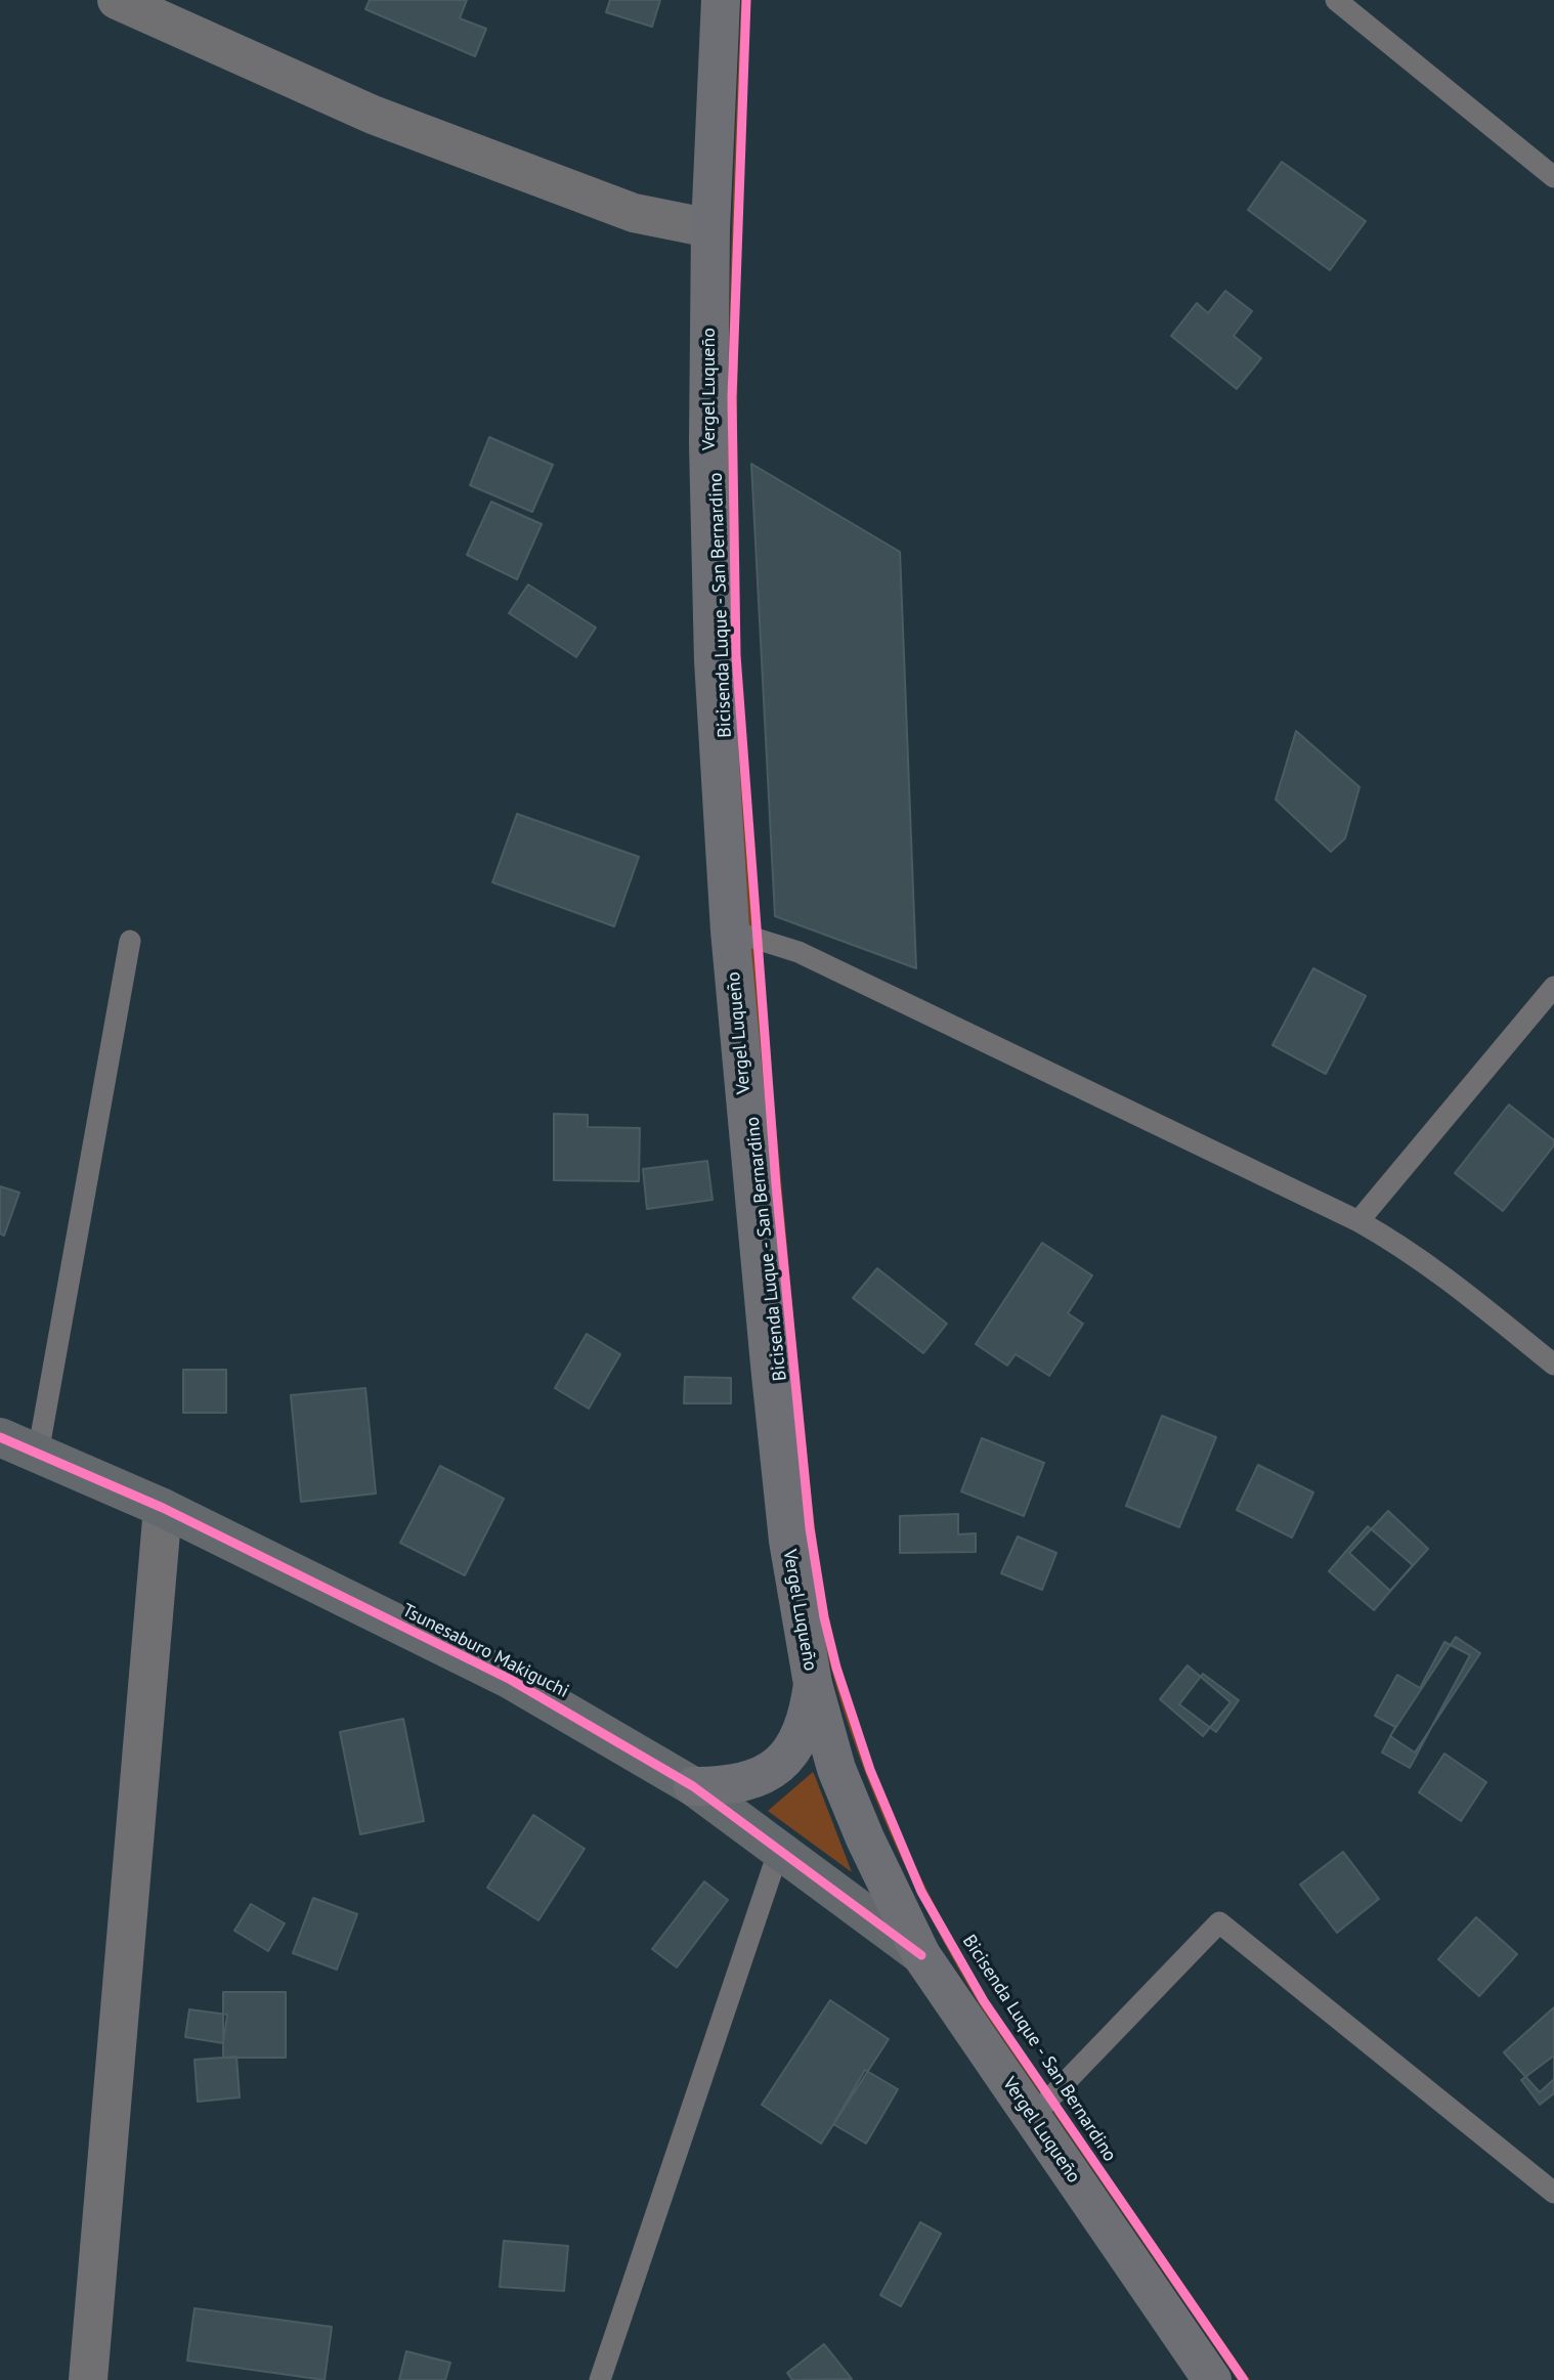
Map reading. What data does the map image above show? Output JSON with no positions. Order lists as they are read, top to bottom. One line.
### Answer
{"streets":{"main road":["Vergel Luqueño"],"street":["Tsunesaburo Makiguchi"],"cycle path":["Bicisenda Luque - San Bernardino"]},"crossings":[["Vergel Luqueño","Tsunesaburo Makiguchi"]]}
